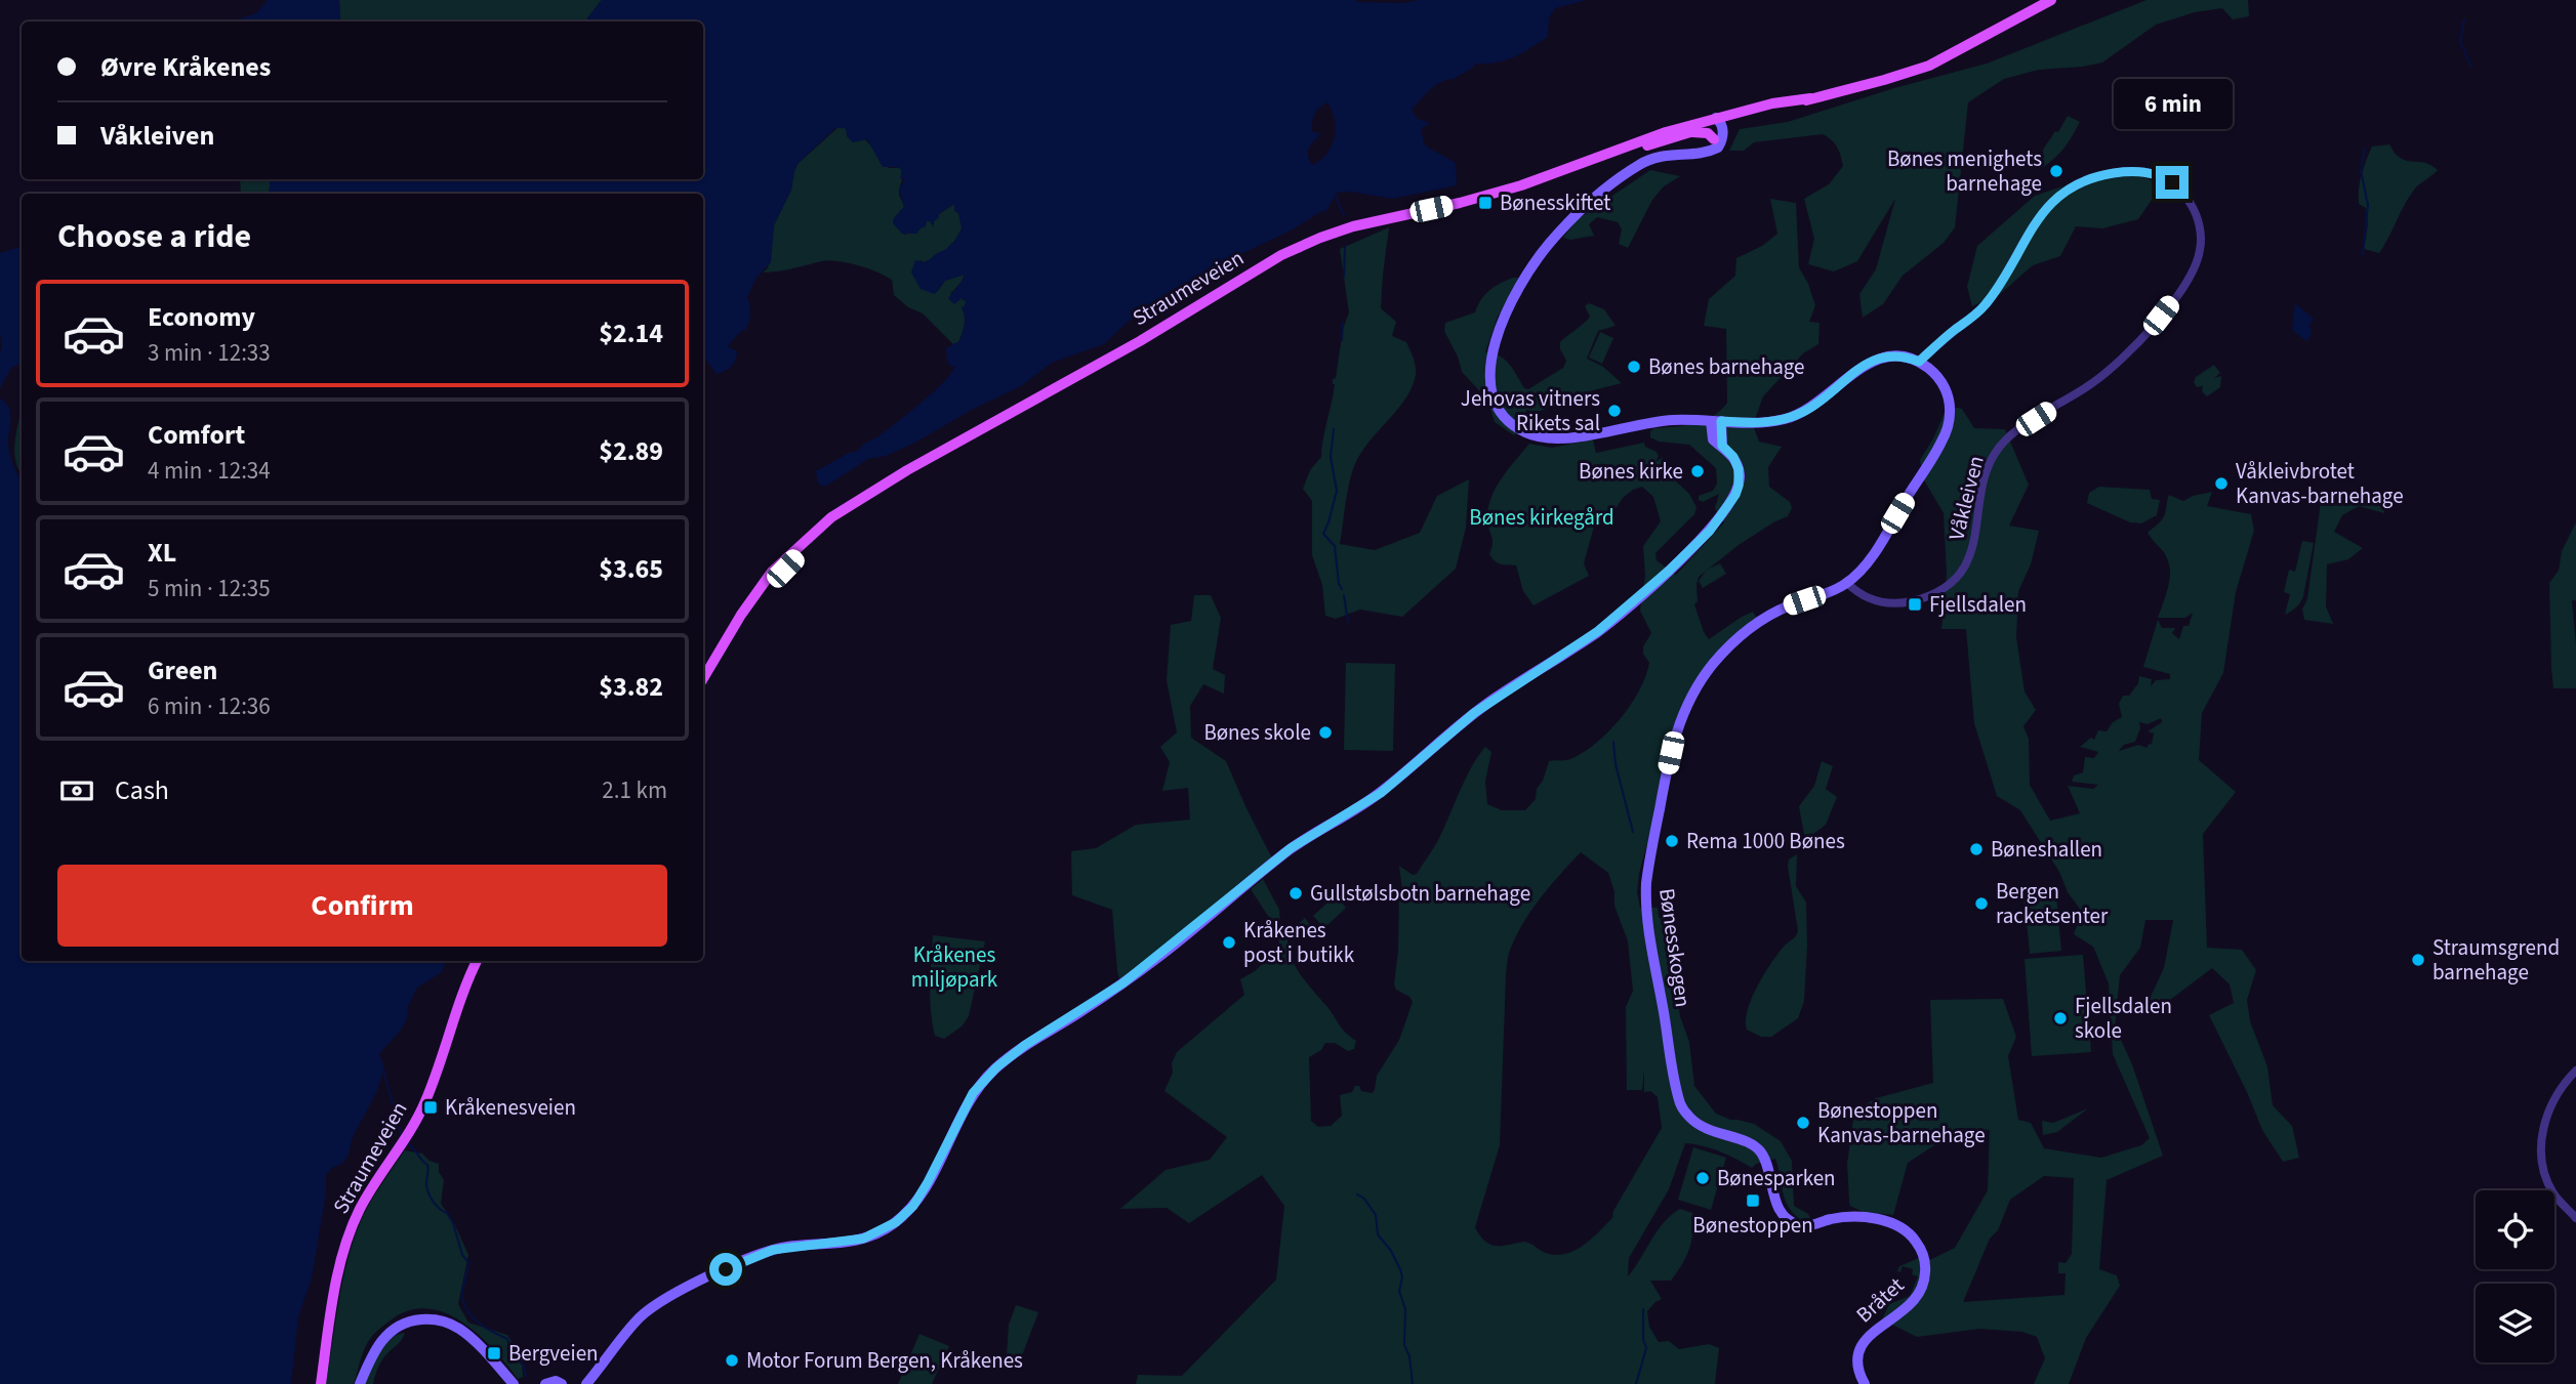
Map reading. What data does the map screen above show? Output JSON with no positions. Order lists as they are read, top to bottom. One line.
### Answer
{"streets":{"main road":["Straumeveien","Bønesskogen","Bråtet"],"street":["Våkleiven"]},"crossings":[["Våkleiven","Bønesskogen"],["Bønesskogen","Bråtet"]],"parks":["Bønes kirkegård","Kråkenes miljøpark"],"places":{"other":["Bønes menighets barnehage","Bønes barnehage","Jehovas vitners Rikets sal","Bønes kirke","Våkleivbrotet Kanvas-barnehage","Bønes skole","Rema 1000 Bønes","Bøneshallen","Gullstølsbotn barnehage","Bergen racketsenter","Kråkenes post i butikk","Straumsgrend barnehage","Fjellsdalen skole","Bønestoppen Kanvas-barnehage","Bønesparken","Motor Forum Bergen, Kråkenes"],"transit":["Bønesskiftet","Fjellsdalen","Kråkenesveien","Bønestoppen","Bergveien"]},"page":{"banner":["Øvre Kråkenes","Våkleiven"],"bubble":"6 min","heading":"Choose a ride","list":[{"name":"Economy","note":"3 min · 12:33","value":"$2.14"},{"name":"Comfort","note":"4 min · 12:34","value":"$2.89"},{"name":"XL","note":"5 min · 12:35","value":"$3.65"},{"name":"Green","note":"6 min · 12:36","value":"$3.82"}],"pay":["Cash","2.1 km"],"buttons":"Confirm"}}
